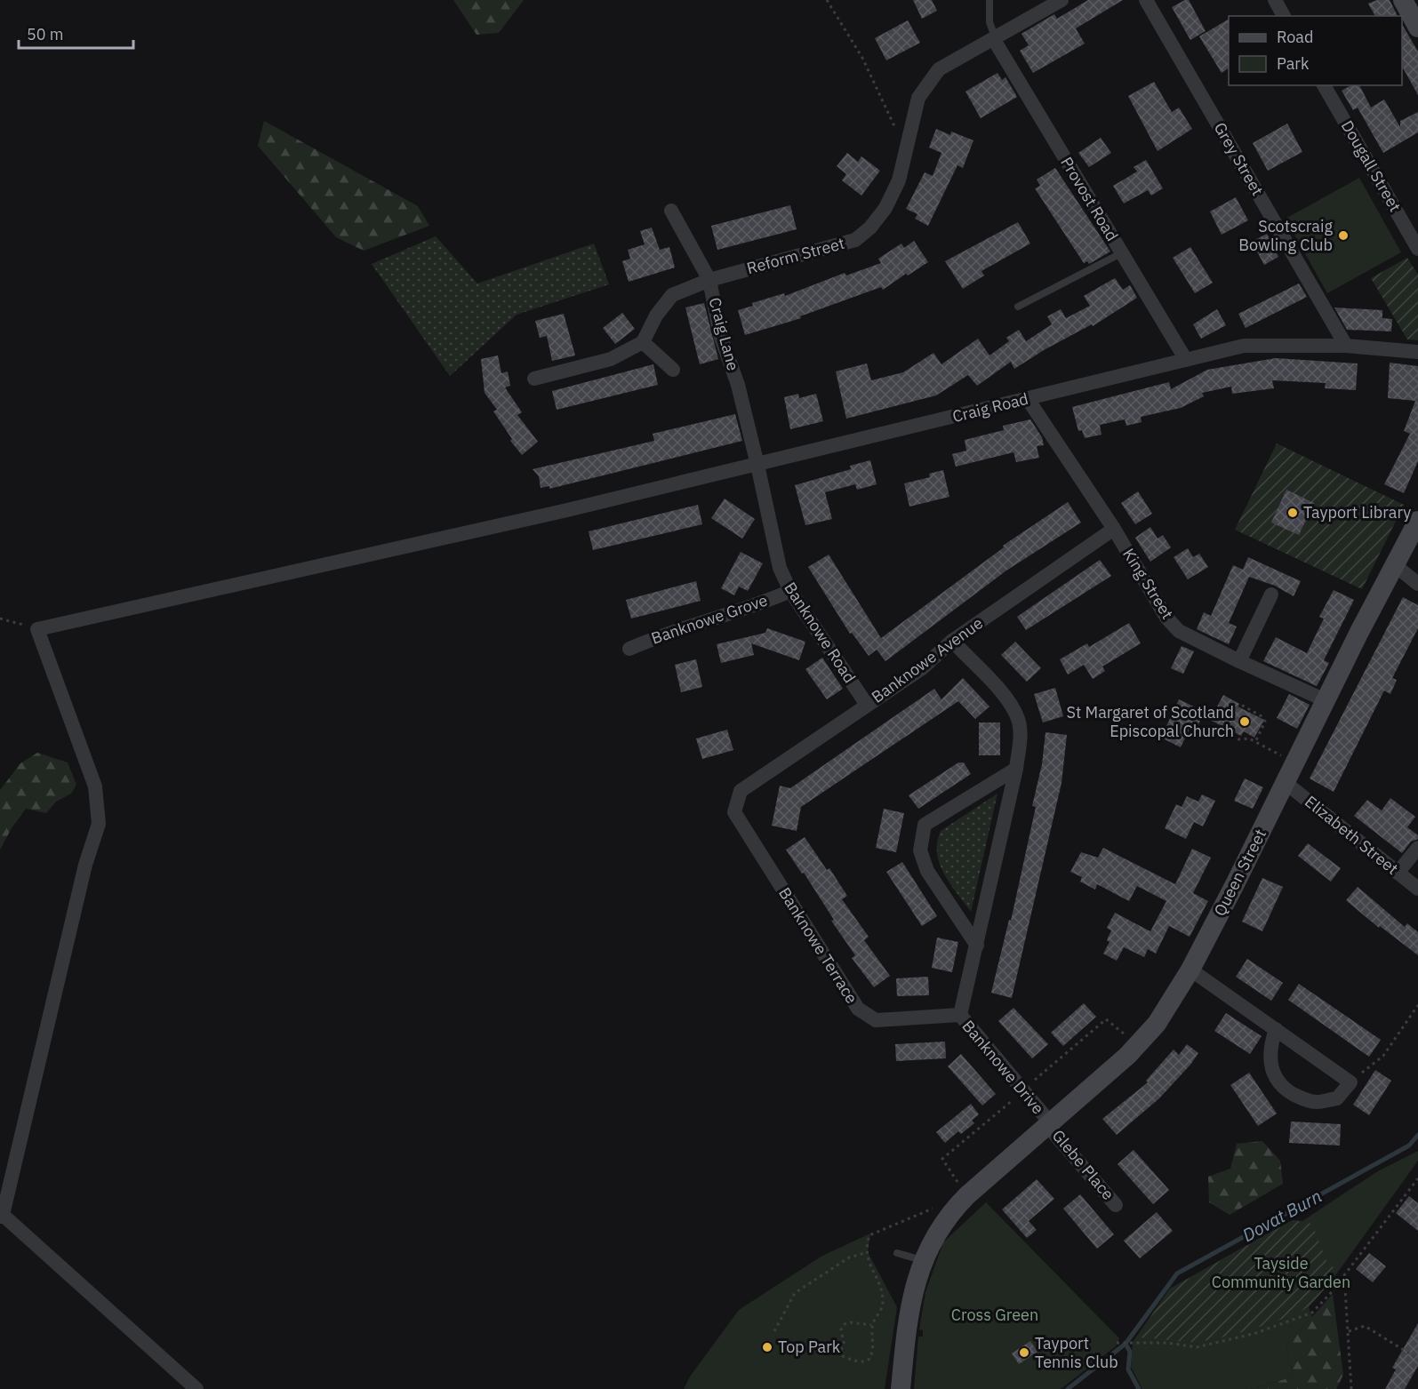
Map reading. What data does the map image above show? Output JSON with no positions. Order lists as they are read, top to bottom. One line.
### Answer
{"streets":{"main road":["Queen Street"],"street":["Grey Street","Dougall Street","Provost Road","Reform Street","Craig Lane","Craig Road","King Street","Banknowe Grove","Banknowe Road","Banknowe Avenue","Elizabeth Street","Banknowe Terrace","Banknowe Drive","Glebe Place"]},"crossings":[["Grey Street","Craig Road"],["Provost Road","Reform Street"],["Provost Road","Craig Road"],["Reform Street","Craig Lane"],["Craig Lane","Craig Road"],["Craig Lane","Banknowe Road"],["Craig Road","King Street"],["Craig Road","Banknowe Road"],["King Street","Banknowe Avenue"],["King Street","Queen Street"],["Banknowe Grove","Banknowe Road"],["Banknowe Road","Banknowe Avenue"],["Banknowe Avenue","Banknowe Terrace"],["Banknowe Avenue","Banknowe Drive"],["Elizabeth Street","Queen Street"],["Queen Street","Banknowe Drive"],["Queen Street","Glebe Place"],["Banknowe Terrace","Banknowe Drive"],["Banknowe Drive","Glebe Place"]],"water":["Dovat Burn"],"parks":["Tayside Community Garden","Cross Green"],"places":["Scotscraig Bowling Club","Tayport Library","St Margaret of Scotland Episcopal Church","Top Park","Tayport Tennis Club"],"legend":["Road","Park"],"scale_bar":"50 m"}
